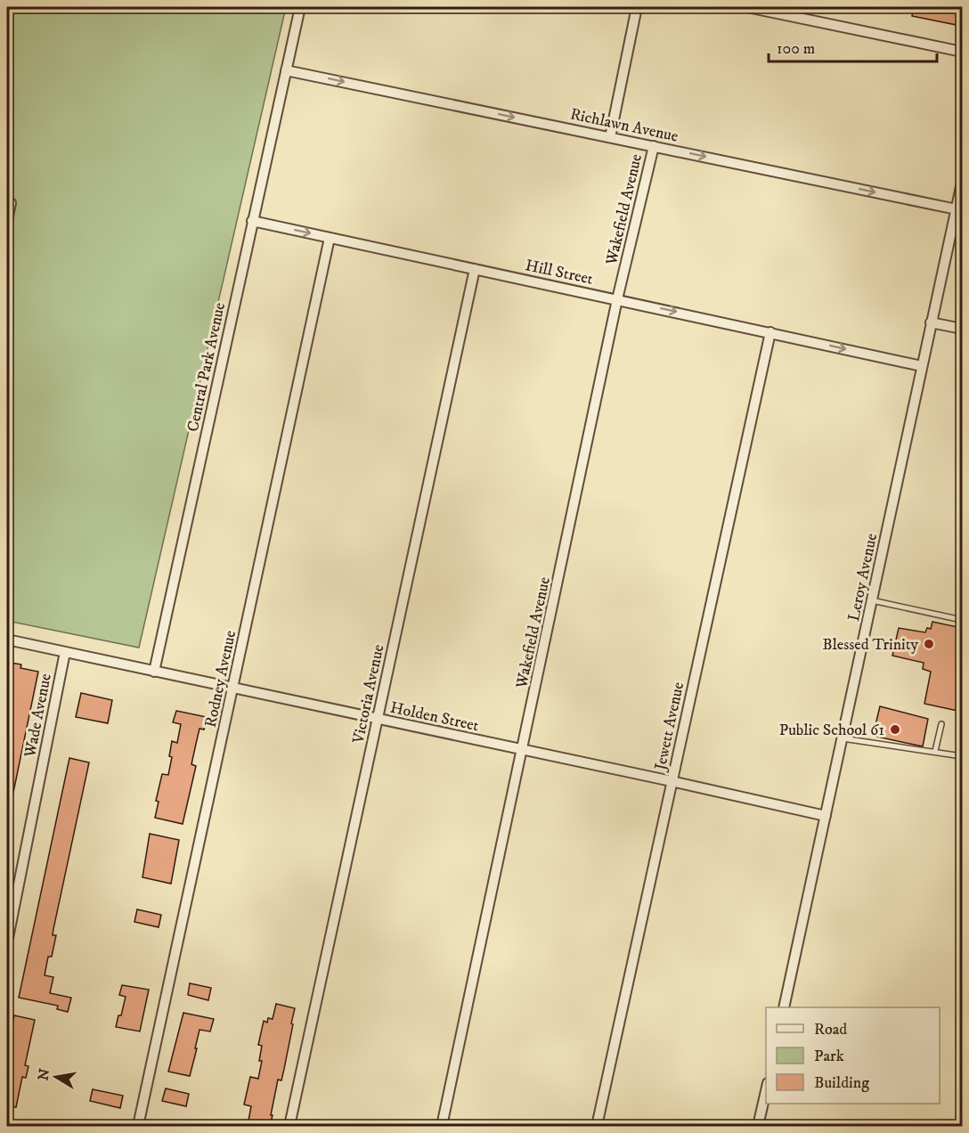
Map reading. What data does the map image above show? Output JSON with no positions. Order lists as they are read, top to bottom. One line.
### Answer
{"streets":{"street":["Richlawn Avenue","Wakefield Avenue","Hill Street","Central Park Avenue","Leroy Avenue","Rodney Avenue","Victoria Avenue","Wade Avenue","Holden Street","Jewett Avenue"]},"crossings":[["Richlawn Avenue","Wakefield Avenue"],["Richlawn Avenue","Central Park Avenue"],["Richlawn Avenue","Leroy Avenue"],["Wakefield Avenue","Hill Street"],["Wakefield Avenue","Holden Street"],["Hill Street","Central Park Avenue"],["Hill Street","Leroy Avenue"],["Hill Street","Rodney Avenue"],["Hill Street","Victoria Avenue"],["Hill Street","Jewett Avenue"],["Central Park Avenue","Holden Street"],["Leroy Avenue","Holden Street"],["Rodney Avenue","Holden Street"],["Victoria Avenue","Holden Street"],["Wade Avenue","Holden Street"],["Holden Street","Jewett Avenue"]],"one_way":["Richlawn Avenue","Hill Street"],"places":["Blessed Trinity","Public School 61"],"legend":["Road","Park","Building"],"scale_bar":"100 m","north":"left"}
